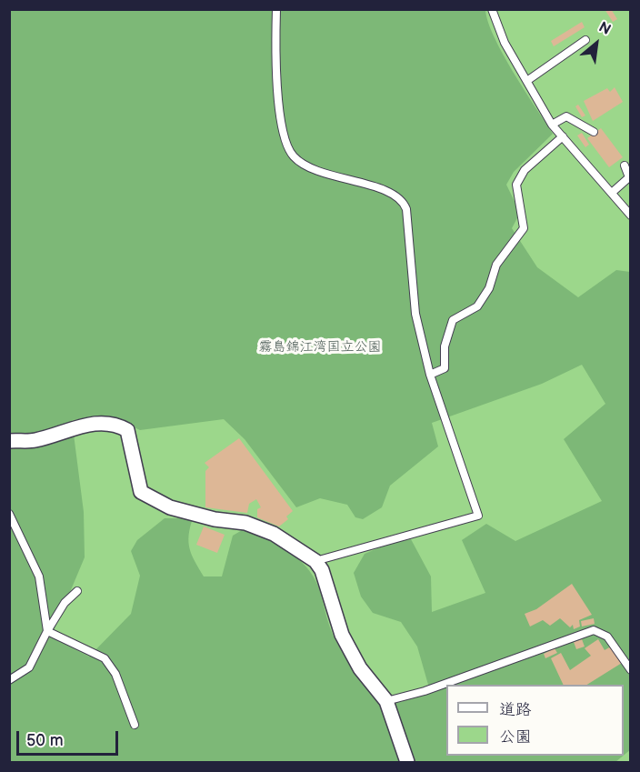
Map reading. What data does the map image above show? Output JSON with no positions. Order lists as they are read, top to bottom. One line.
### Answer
{"parks":["霧島錦江湾国立公園"],"legend":["道路","公園"],"scale_bar":"50 m","north":"top right"}
